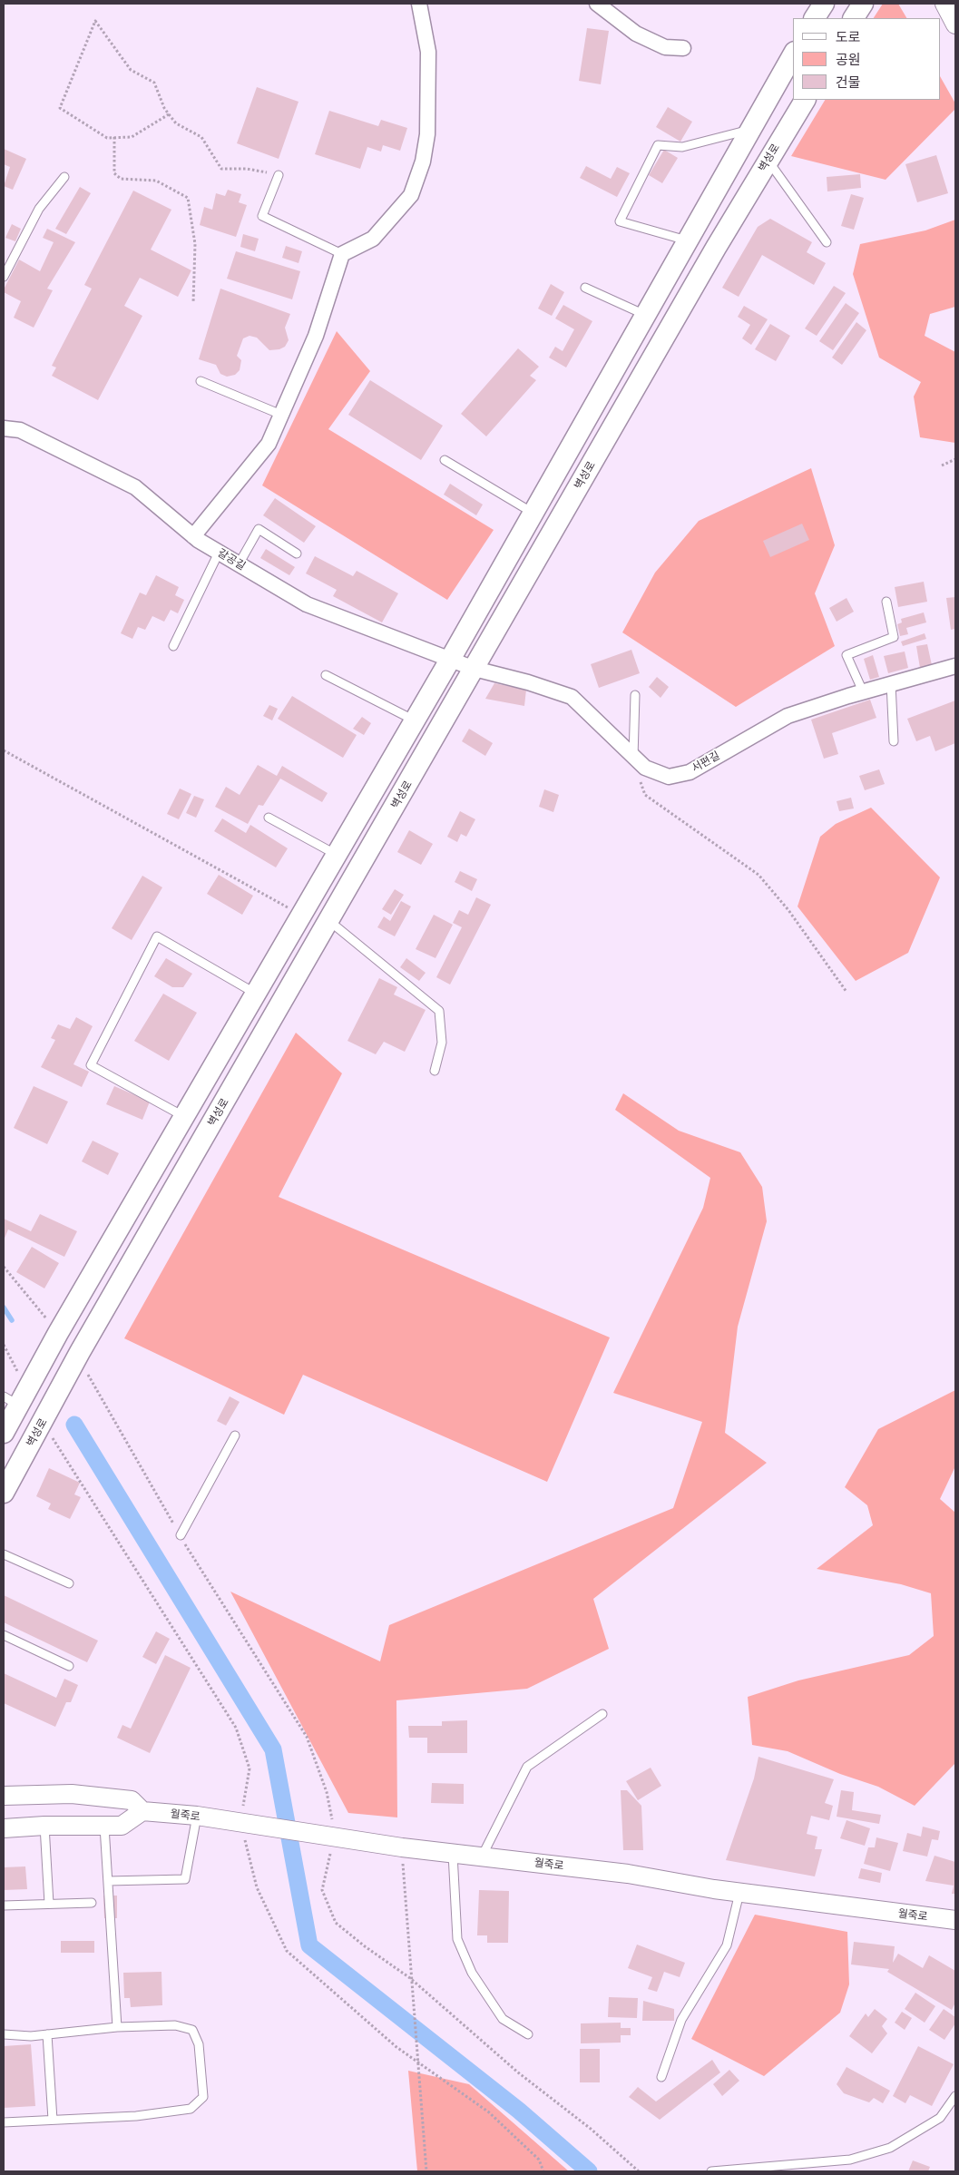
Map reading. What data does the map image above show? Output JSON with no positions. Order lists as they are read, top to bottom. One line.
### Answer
{"streets":{"main road":["벽성로"],"street":["갈공길","서편길","월죽로"]},"crossings":[["벽성로","갈공길"],["벽성로","서편길"],["갈공길","서편길"]],"legend":["도로","공원","건물"]}
